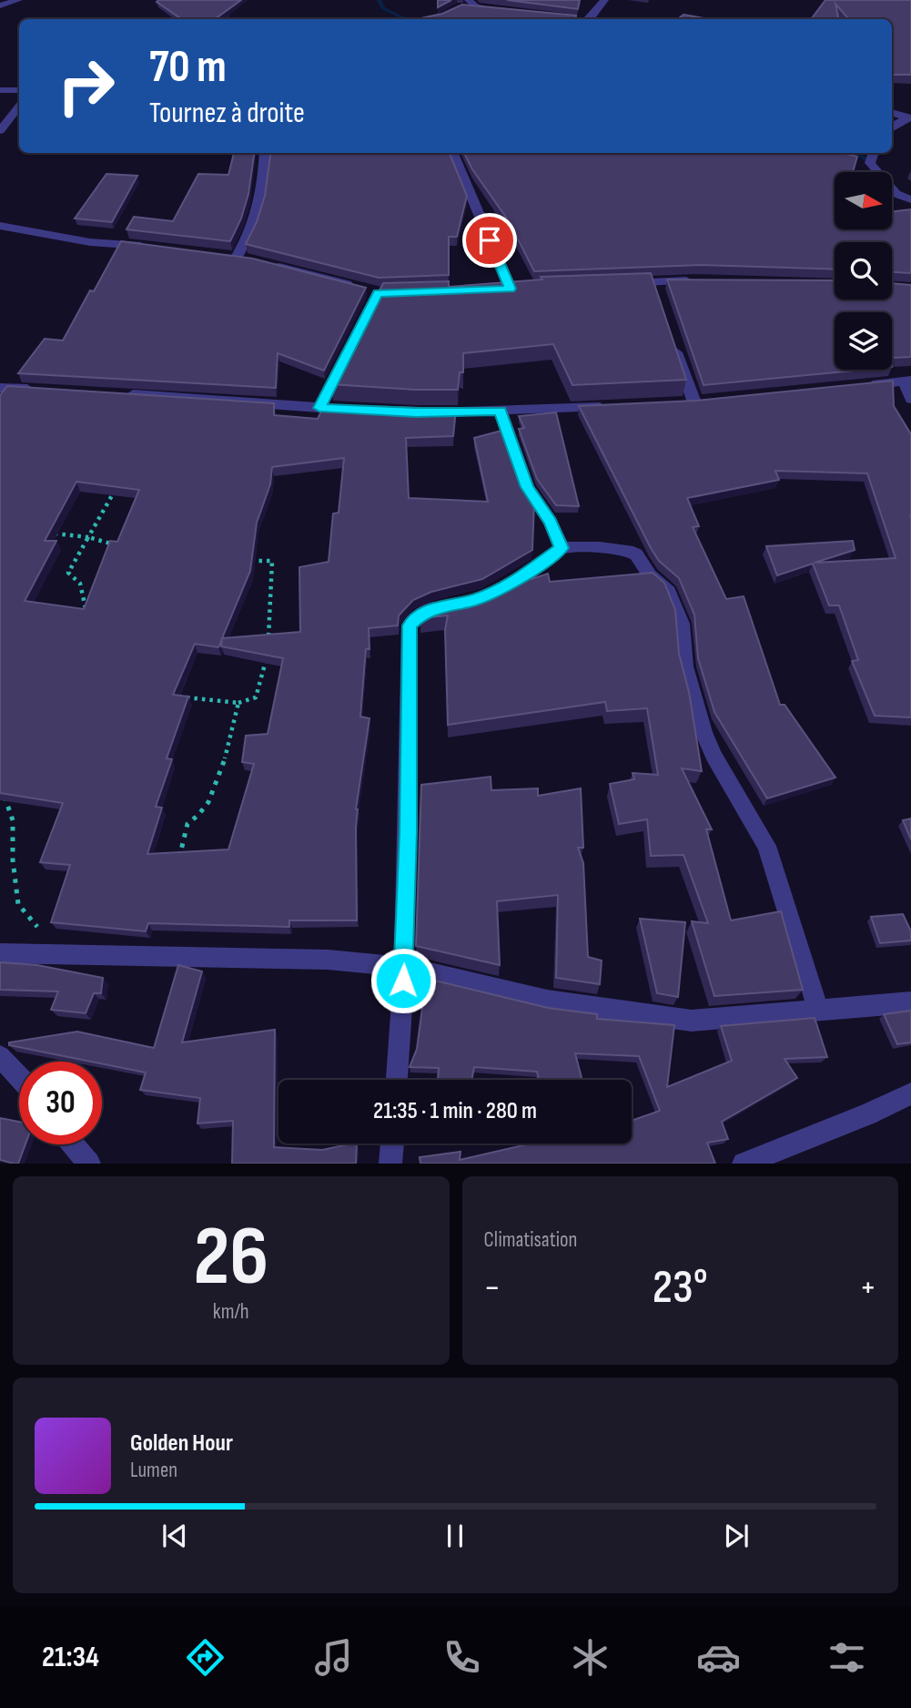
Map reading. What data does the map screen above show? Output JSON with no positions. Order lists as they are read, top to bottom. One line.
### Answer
{"north":"right","page":{"turn":["70 m","Tournez à droite"],"limit":"30","trip":"21:35 · 1 min · 280 m","tile":[["26","km/h"],"Climatisation"],"heat":["−","23°","+"],"song":["Golden Hour","Lumen"],"tabs":"21:34"}}
